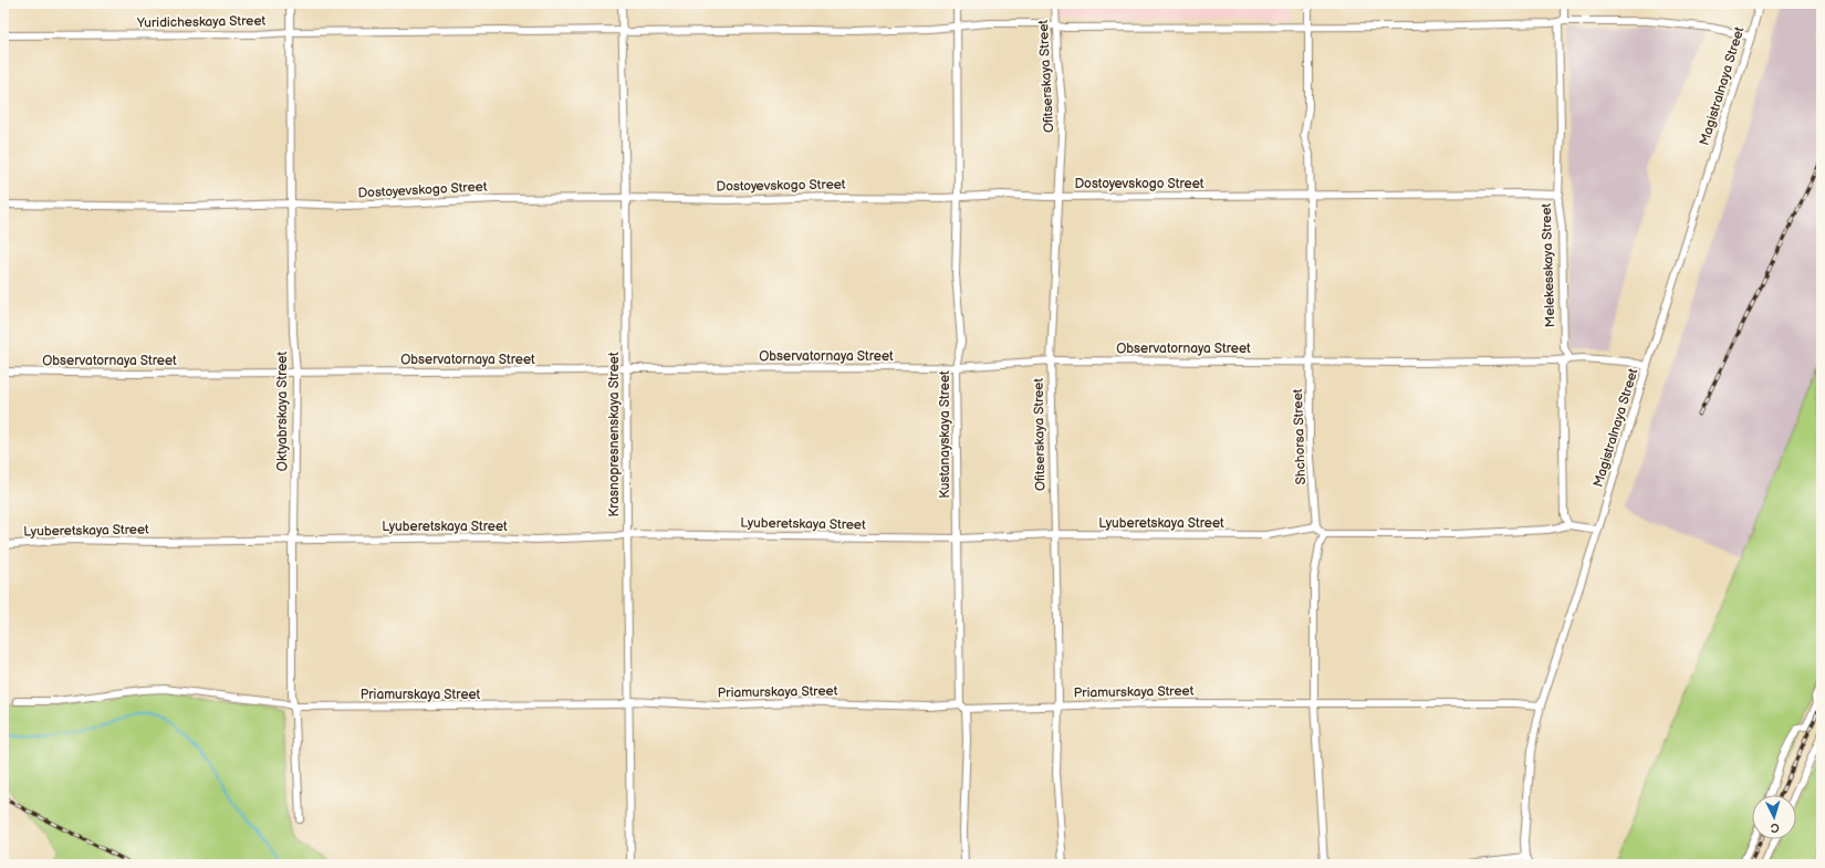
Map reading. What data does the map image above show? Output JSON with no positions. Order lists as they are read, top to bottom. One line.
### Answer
{"streets":{"street":["Yuridicheskaya Street","Ofitserskaya Street","Magistralnaya Street","Dostoyevskogo Street","Melekesskaya Street","Observatornaya Street","Oktyabrskaya Street","Krasnopresnenskaya Street","Kustanayskaya Street","Shchorsa Street","Lyuberetskaya Street","Priamurskaya Street"]},"crossings":[["Yuridicheskaya Street","Ofitserskaya Street"],["Yuridicheskaya Street","Magistralnaya Street"],["Yuridicheskaya Street","Melekesskaya Street"],["Yuridicheskaya Street","Oktyabrskaya Street"],["Yuridicheskaya Street","Krasnopresnenskaya Street"],["Yuridicheskaya Street","Kustanayskaya Street"],["Yuridicheskaya Street","Shchorsa Street"],["Ofitserskaya Street","Dostoyevskogo Street"],["Ofitserskaya Street","Observatornaya Street"],["Ofitserskaya Street","Lyuberetskaya Street"],["Ofitserskaya Street","Priamurskaya Street"],["Magistralnaya Street","Observatornaya Street"],["Magistralnaya Street","Priamurskaya Street"],["Dostoyevskogo Street","Melekesskaya Street"],["Dostoyevskogo Street","Oktyabrskaya Street"],["Dostoyevskogo Street","Krasnopresnenskaya Street"],["Dostoyevskogo Street","Kustanayskaya Street"],["Dostoyevskogo Street","Shchorsa Street"],["Melekesskaya Street","Observatornaya Street"],["Observatornaya Street","Oktyabrskaya Street"],["Observatornaya Street","Krasnopresnenskaya Street"],["Observatornaya Street","Kustanayskaya Street"],["Observatornaya Street","Shchorsa Street"],["Oktyabrskaya Street","Lyuberetskaya Street"],["Oktyabrskaya Street","Priamurskaya Street"],["Krasnopresnenskaya Street","Lyuberetskaya Street"],["Krasnopresnenskaya Street","Priamurskaya Street"],["Kustanayskaya Street","Lyuberetskaya Street"],["Kustanayskaya Street","Priamurskaya Street"],["Shchorsa Street","Lyuberetskaya Street"]],"north":"bottom"}
